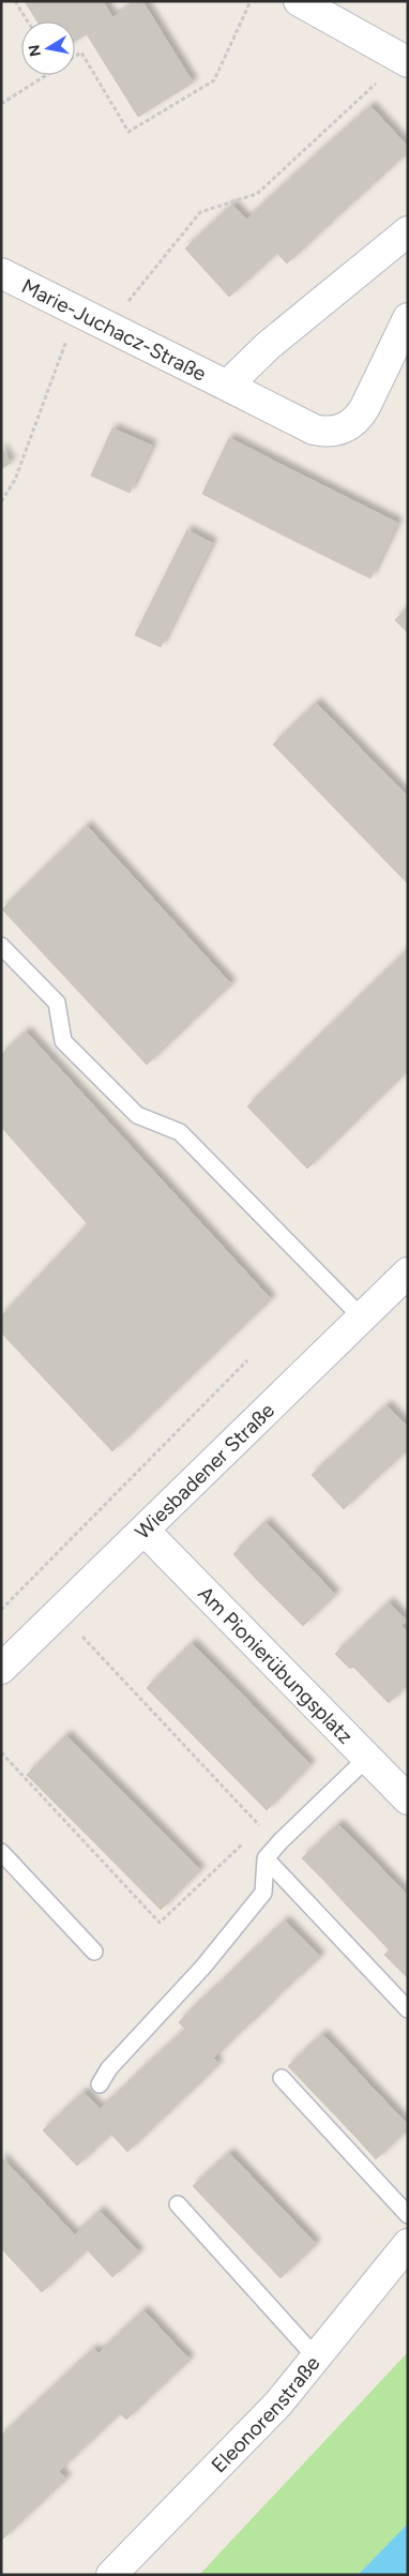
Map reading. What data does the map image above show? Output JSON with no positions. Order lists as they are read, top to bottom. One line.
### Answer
{"streets":{"street":["Marie-Juchacz-Straße","Wiesbadener Straße","Am Pionierübungsplatz","Eleonorenstraße"]},"crossings":[["Wiesbadener Straße","Am Pionierübungsplatz"]],"north":"left"}
